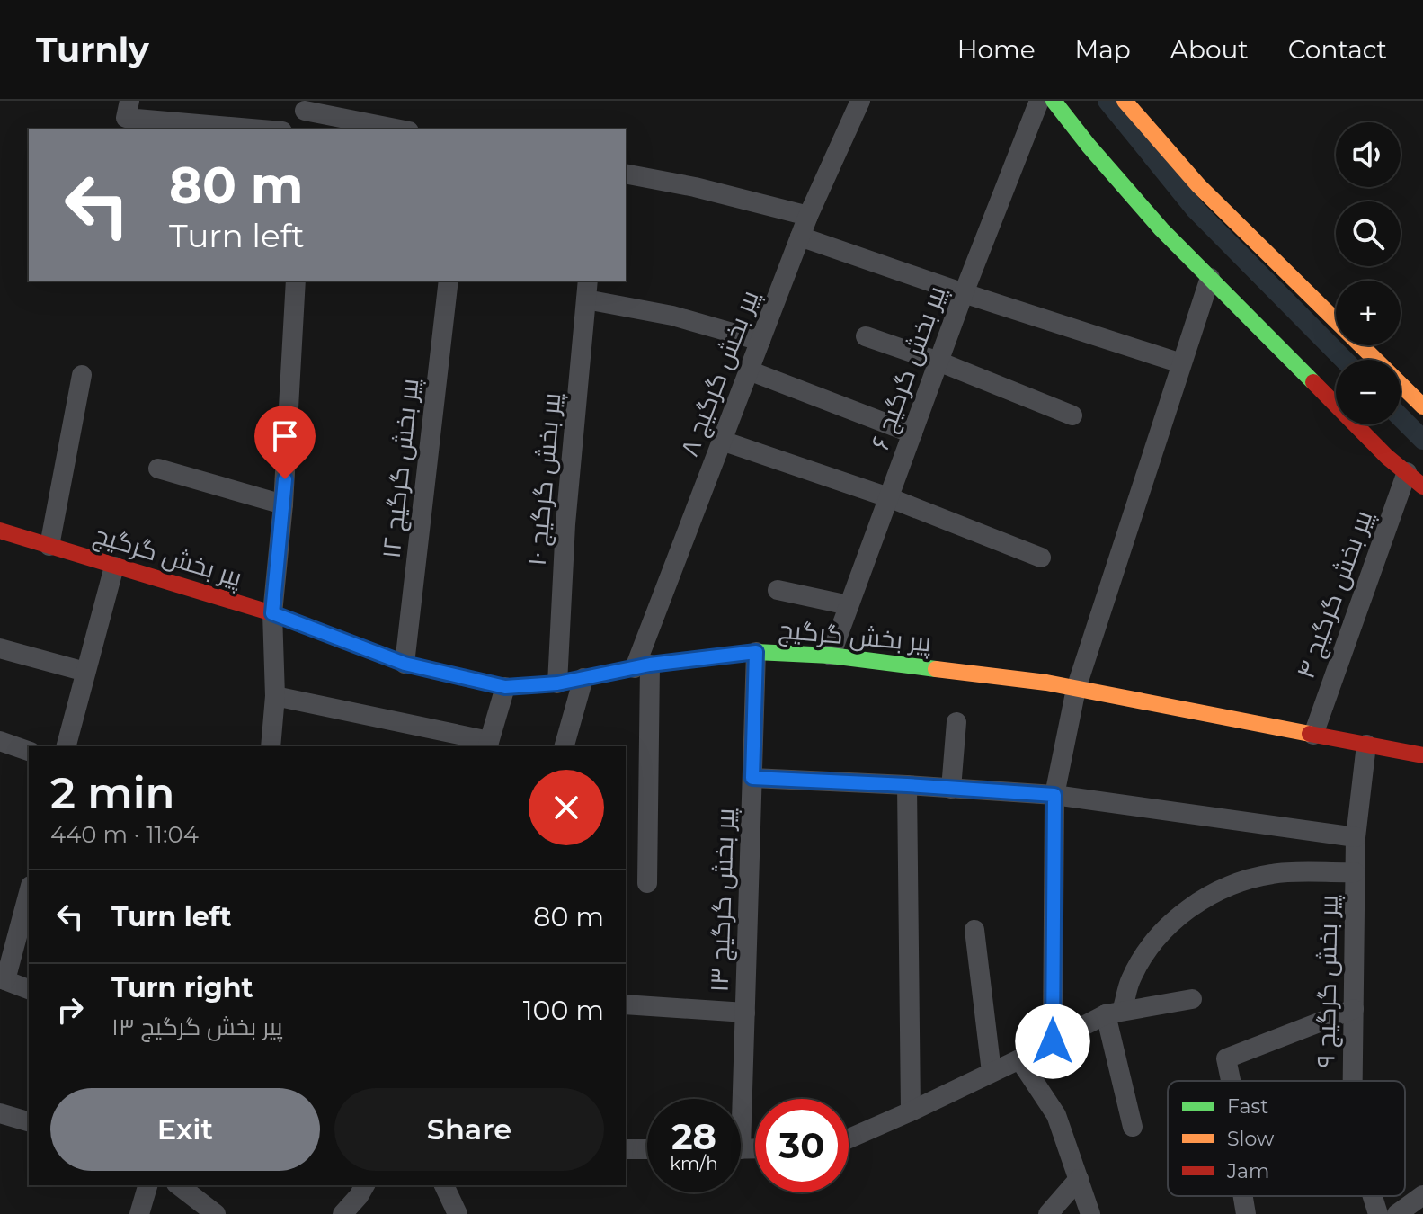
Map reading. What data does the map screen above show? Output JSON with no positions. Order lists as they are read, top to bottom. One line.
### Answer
{"streets":{"street":["پیر بخش گرگیج ۶","پیر بخش گرگیج ۸","پیر بخش گرگیج ۱۲","پیر بخش گرگیج ۱۰","پیر بخش گرگیج","پیر بخش گرگیج ۴","پیر بخش گرگیج ۱۳","پیر بخش گرگیج ۹"]},"crossings":[["پیر بخش گرگیج ۶","پیر بخش گرگیج"],["پیر بخش گرگیج ۸","پیر بخش گرگیج"],["پیر بخش گرگیج ۱۲","پیر بخش گرگیج"],["پیر بخش گرگیج ۱۰","پیر بخش گرگیج"],["پیر بخش گرگیج","پیر بخش گرگیج ۴"],["پیر بخش گرگیج","پیر بخش گرگیج ۱۳"],["پیر بخش گرگیج","پیر بخش گرگیج ۹"]],"legend":["Fast","Slow","Jam"],"page":{"header":"Turnly","nav":["Home","Map","About","Contact"],"map_buttons":["+","−"],"turn":["80 m","Turn left"],"heading":["2 min","440 m · 11:04"],"list":[{"name":"Turn left","value":"80 m"},{"name":"Turn right","note":"پیر بخش گرگیج ۱۳","value":"100 m"}],"buttons":["Exit","Share"],"speed":"28 km/h","limit":"30"}}
